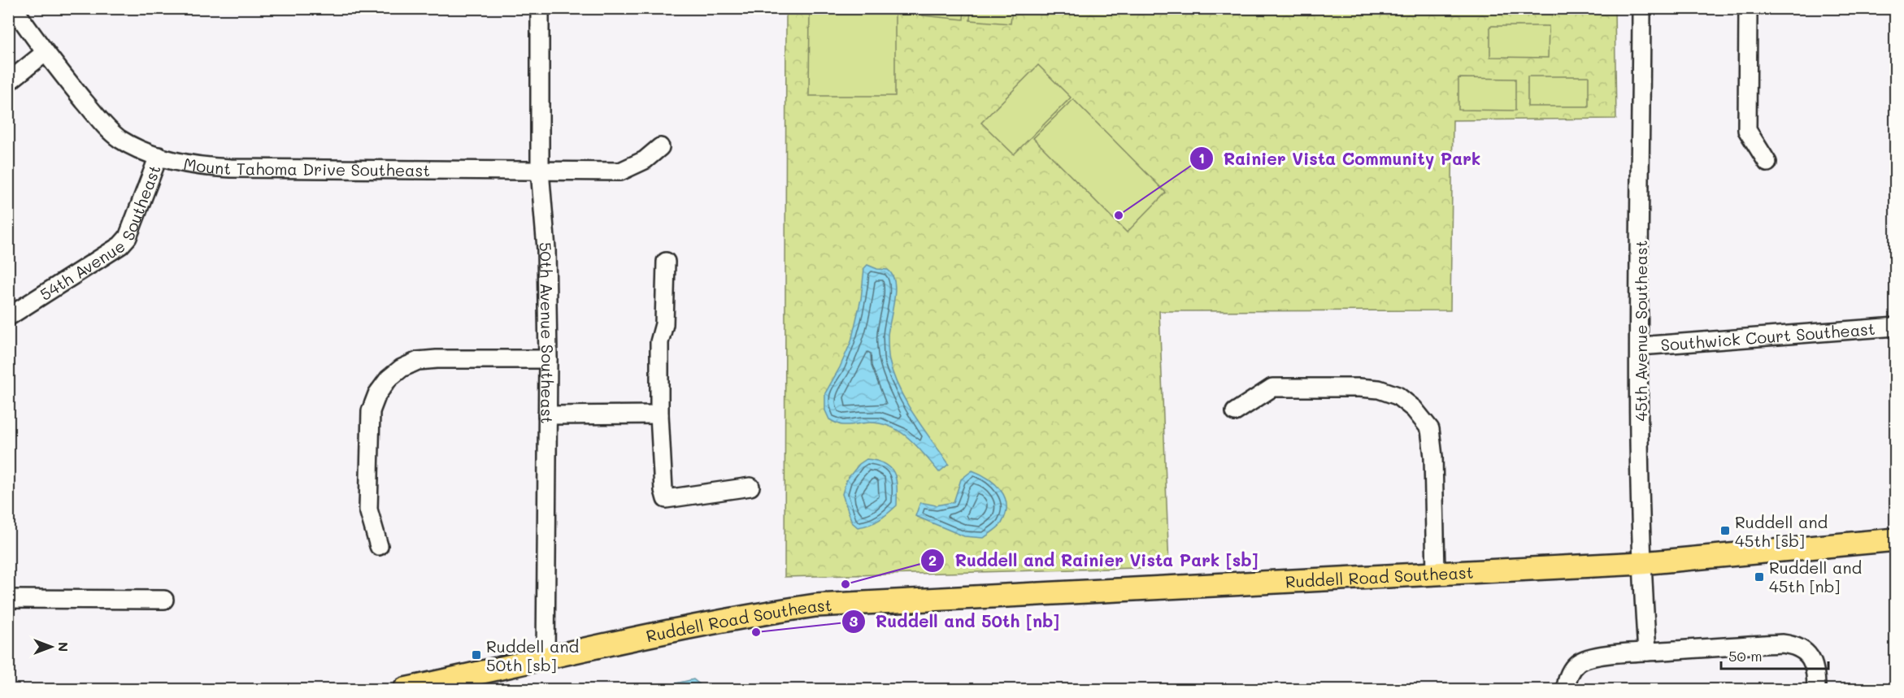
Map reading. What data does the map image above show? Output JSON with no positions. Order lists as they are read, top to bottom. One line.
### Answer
{"streets":{"main road":["Ruddell Road Southeast"],"street":["Mount Tahoma Drive Southeast","54th Avenue Southeast","45th Avenue Southeast","50th Avenue Southeast","Southwick Court Southeast"]},"crossings":[["Mount Tahoma Drive Southeast","54th Avenue Southeast"],["Mount Tahoma Drive Southeast","50th Avenue Southeast"],["45th Avenue Southeast","Southwick Court Southeast"],["45th Avenue Southeast","Ruddell Road Southeast"],["50th Avenue Southeast","Ruddell Road Southeast"]],"places":{"other":["Rainier Vista Community Park","Ruddell and Rainier Vista Park [sb]","Ruddell and 50th [nb]"],"transit":["Ruddell and 45th [sb]","Ruddell and 45th [nb]","Ruddell and 50th [sb]"]},"scale_bar":"50 m","north":"right"}
